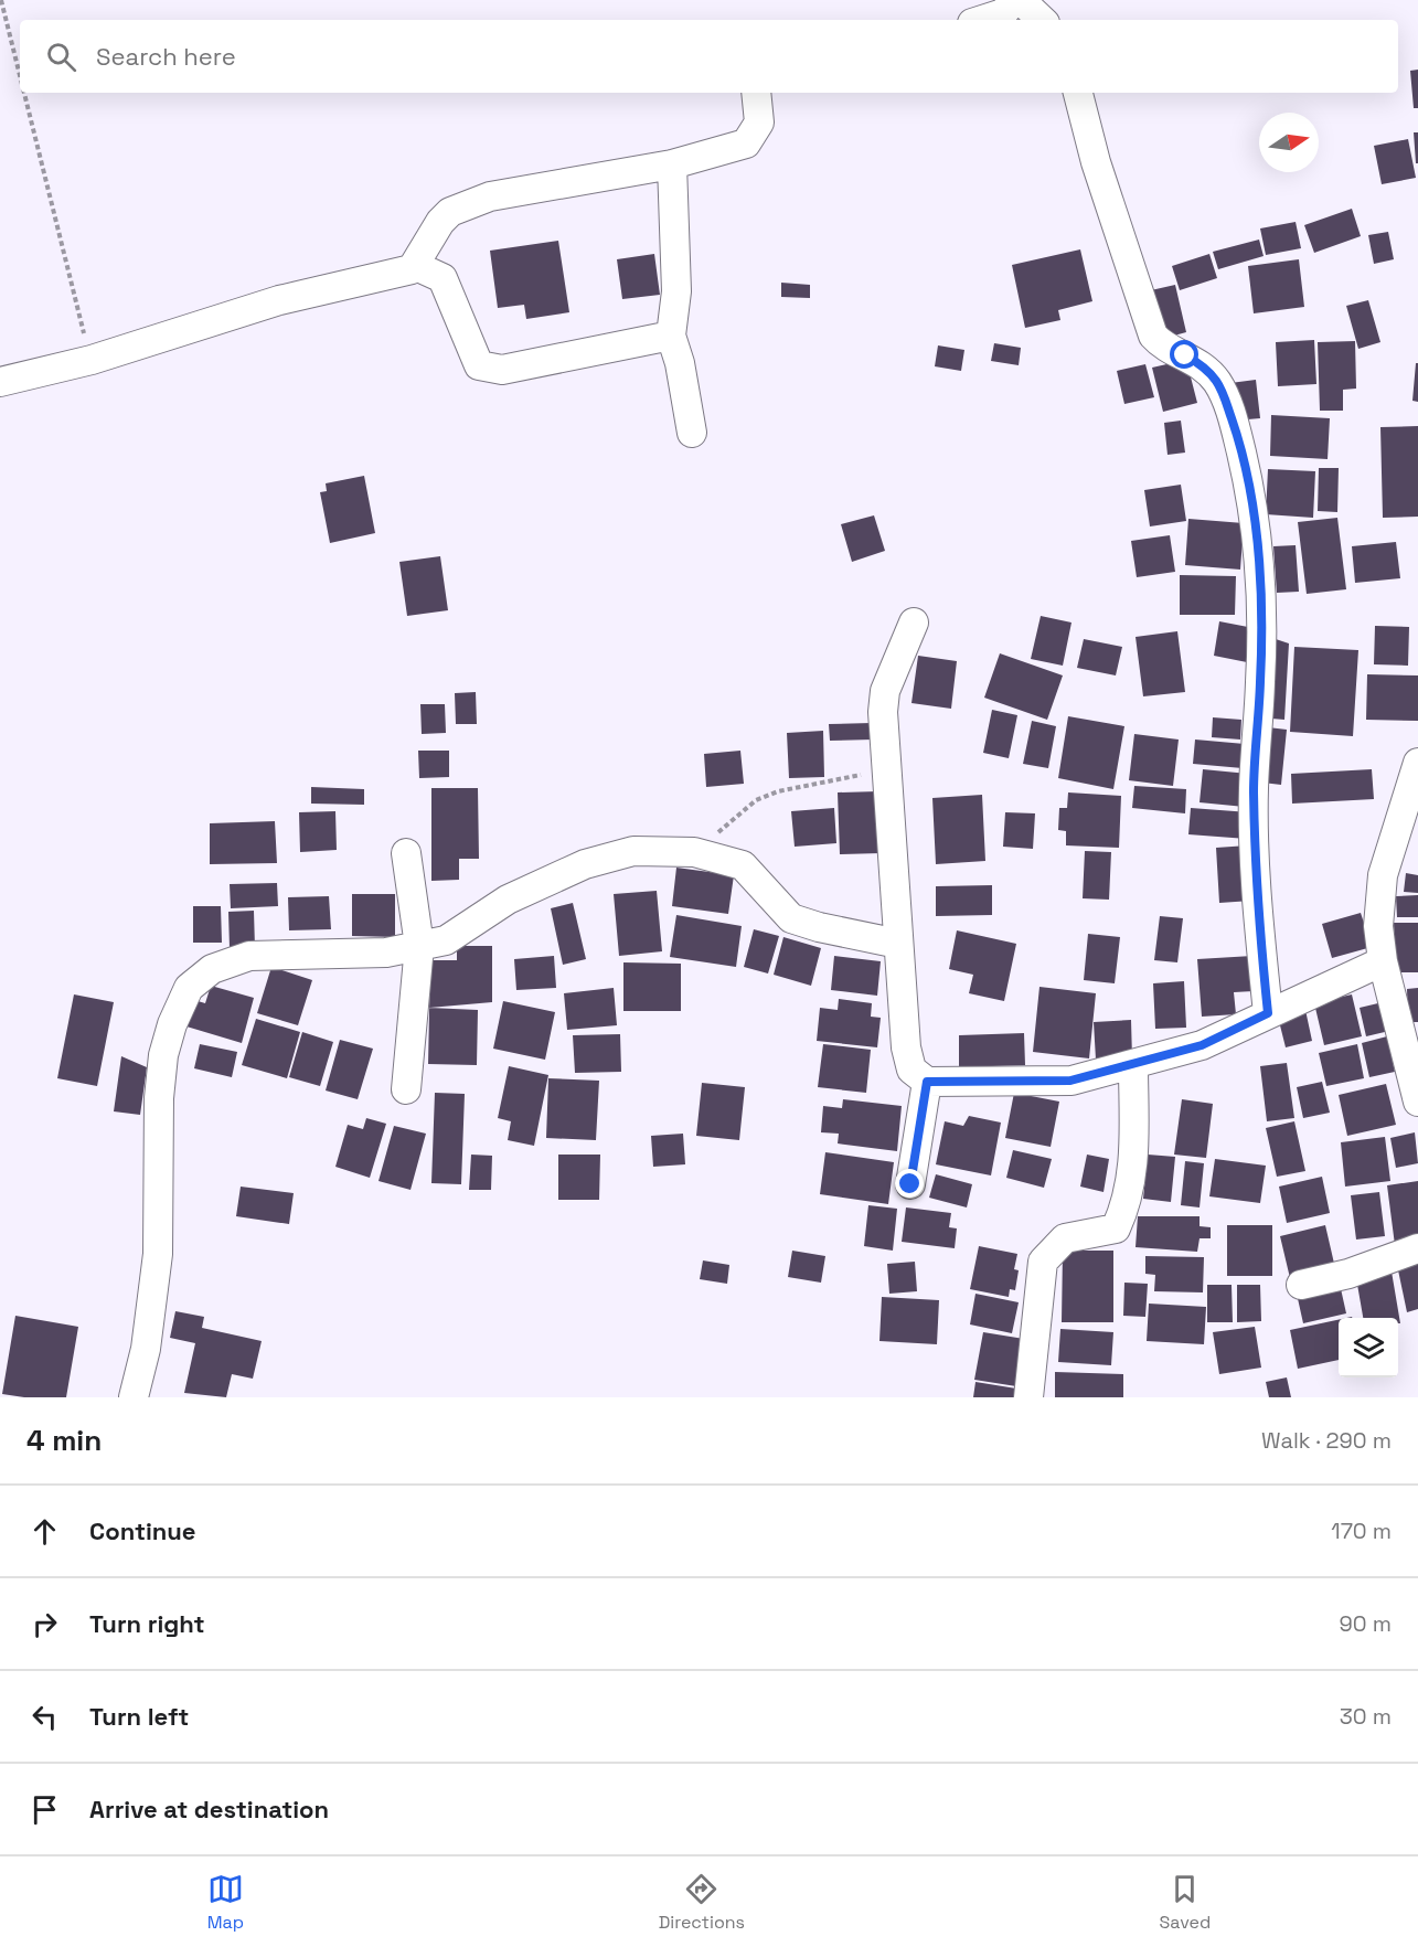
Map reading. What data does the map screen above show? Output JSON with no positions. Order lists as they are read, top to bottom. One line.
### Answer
{"north":"right","page":{"search":"Search here","heading":["4 min","Walk · 290 m"],"list":[["Continue","170 m"],["Turn right","90 m"],["Turn left","30 m"],"Arrive at destination"],"nav":["Map","Directions","Saved"]}}
